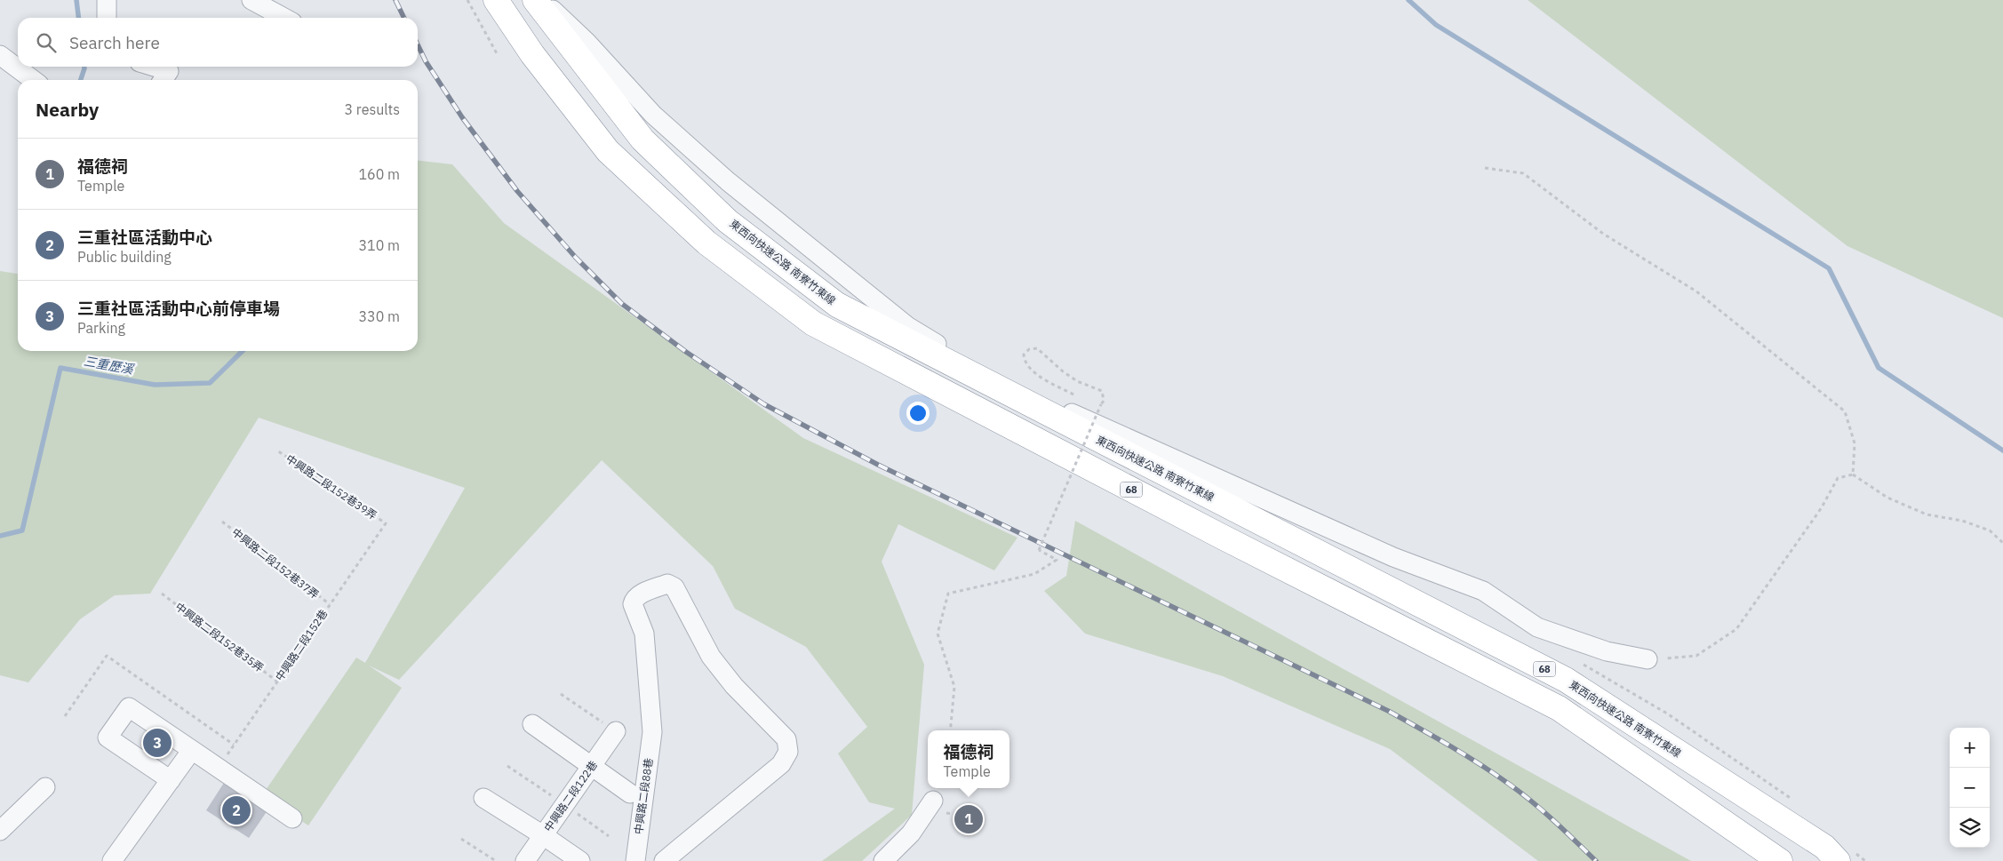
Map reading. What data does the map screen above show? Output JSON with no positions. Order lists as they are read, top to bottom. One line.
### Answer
{"streets":{"highway":["東西向快速公路 南寮竹東線","68"],"lane":["中興路二段122巷","中興路二段88巷"],"path":["中興路二段152巷39弄","中興路二段152巷37弄","中興路二段152巷35弄","中興路二段152巷"]},"crossings":[["中興路二段152巷39弄","中興路二段152巷"],["中興路二段152巷37弄","中興路二段152巷"],["中興路二段152巷35弄","中興路二段152巷"]],"water":["三重歷溪"],"page":{"search":"Search here","heading":["Nearby","3 results"],"list":[{"mark":"1","name":"福德祠","note":"Temple","value":"160 m"},{"mark":"2","name":"三重社區活動中心","note":"Public building","value":"310 m"},{"mark":"3","name":"三重社區活動中心前停車場","note":"Parking","value":"330 m"}],"pins":["3","2","1"],"map_buttons":["+","−"],"popup":["福德祠","Temple"]}}
